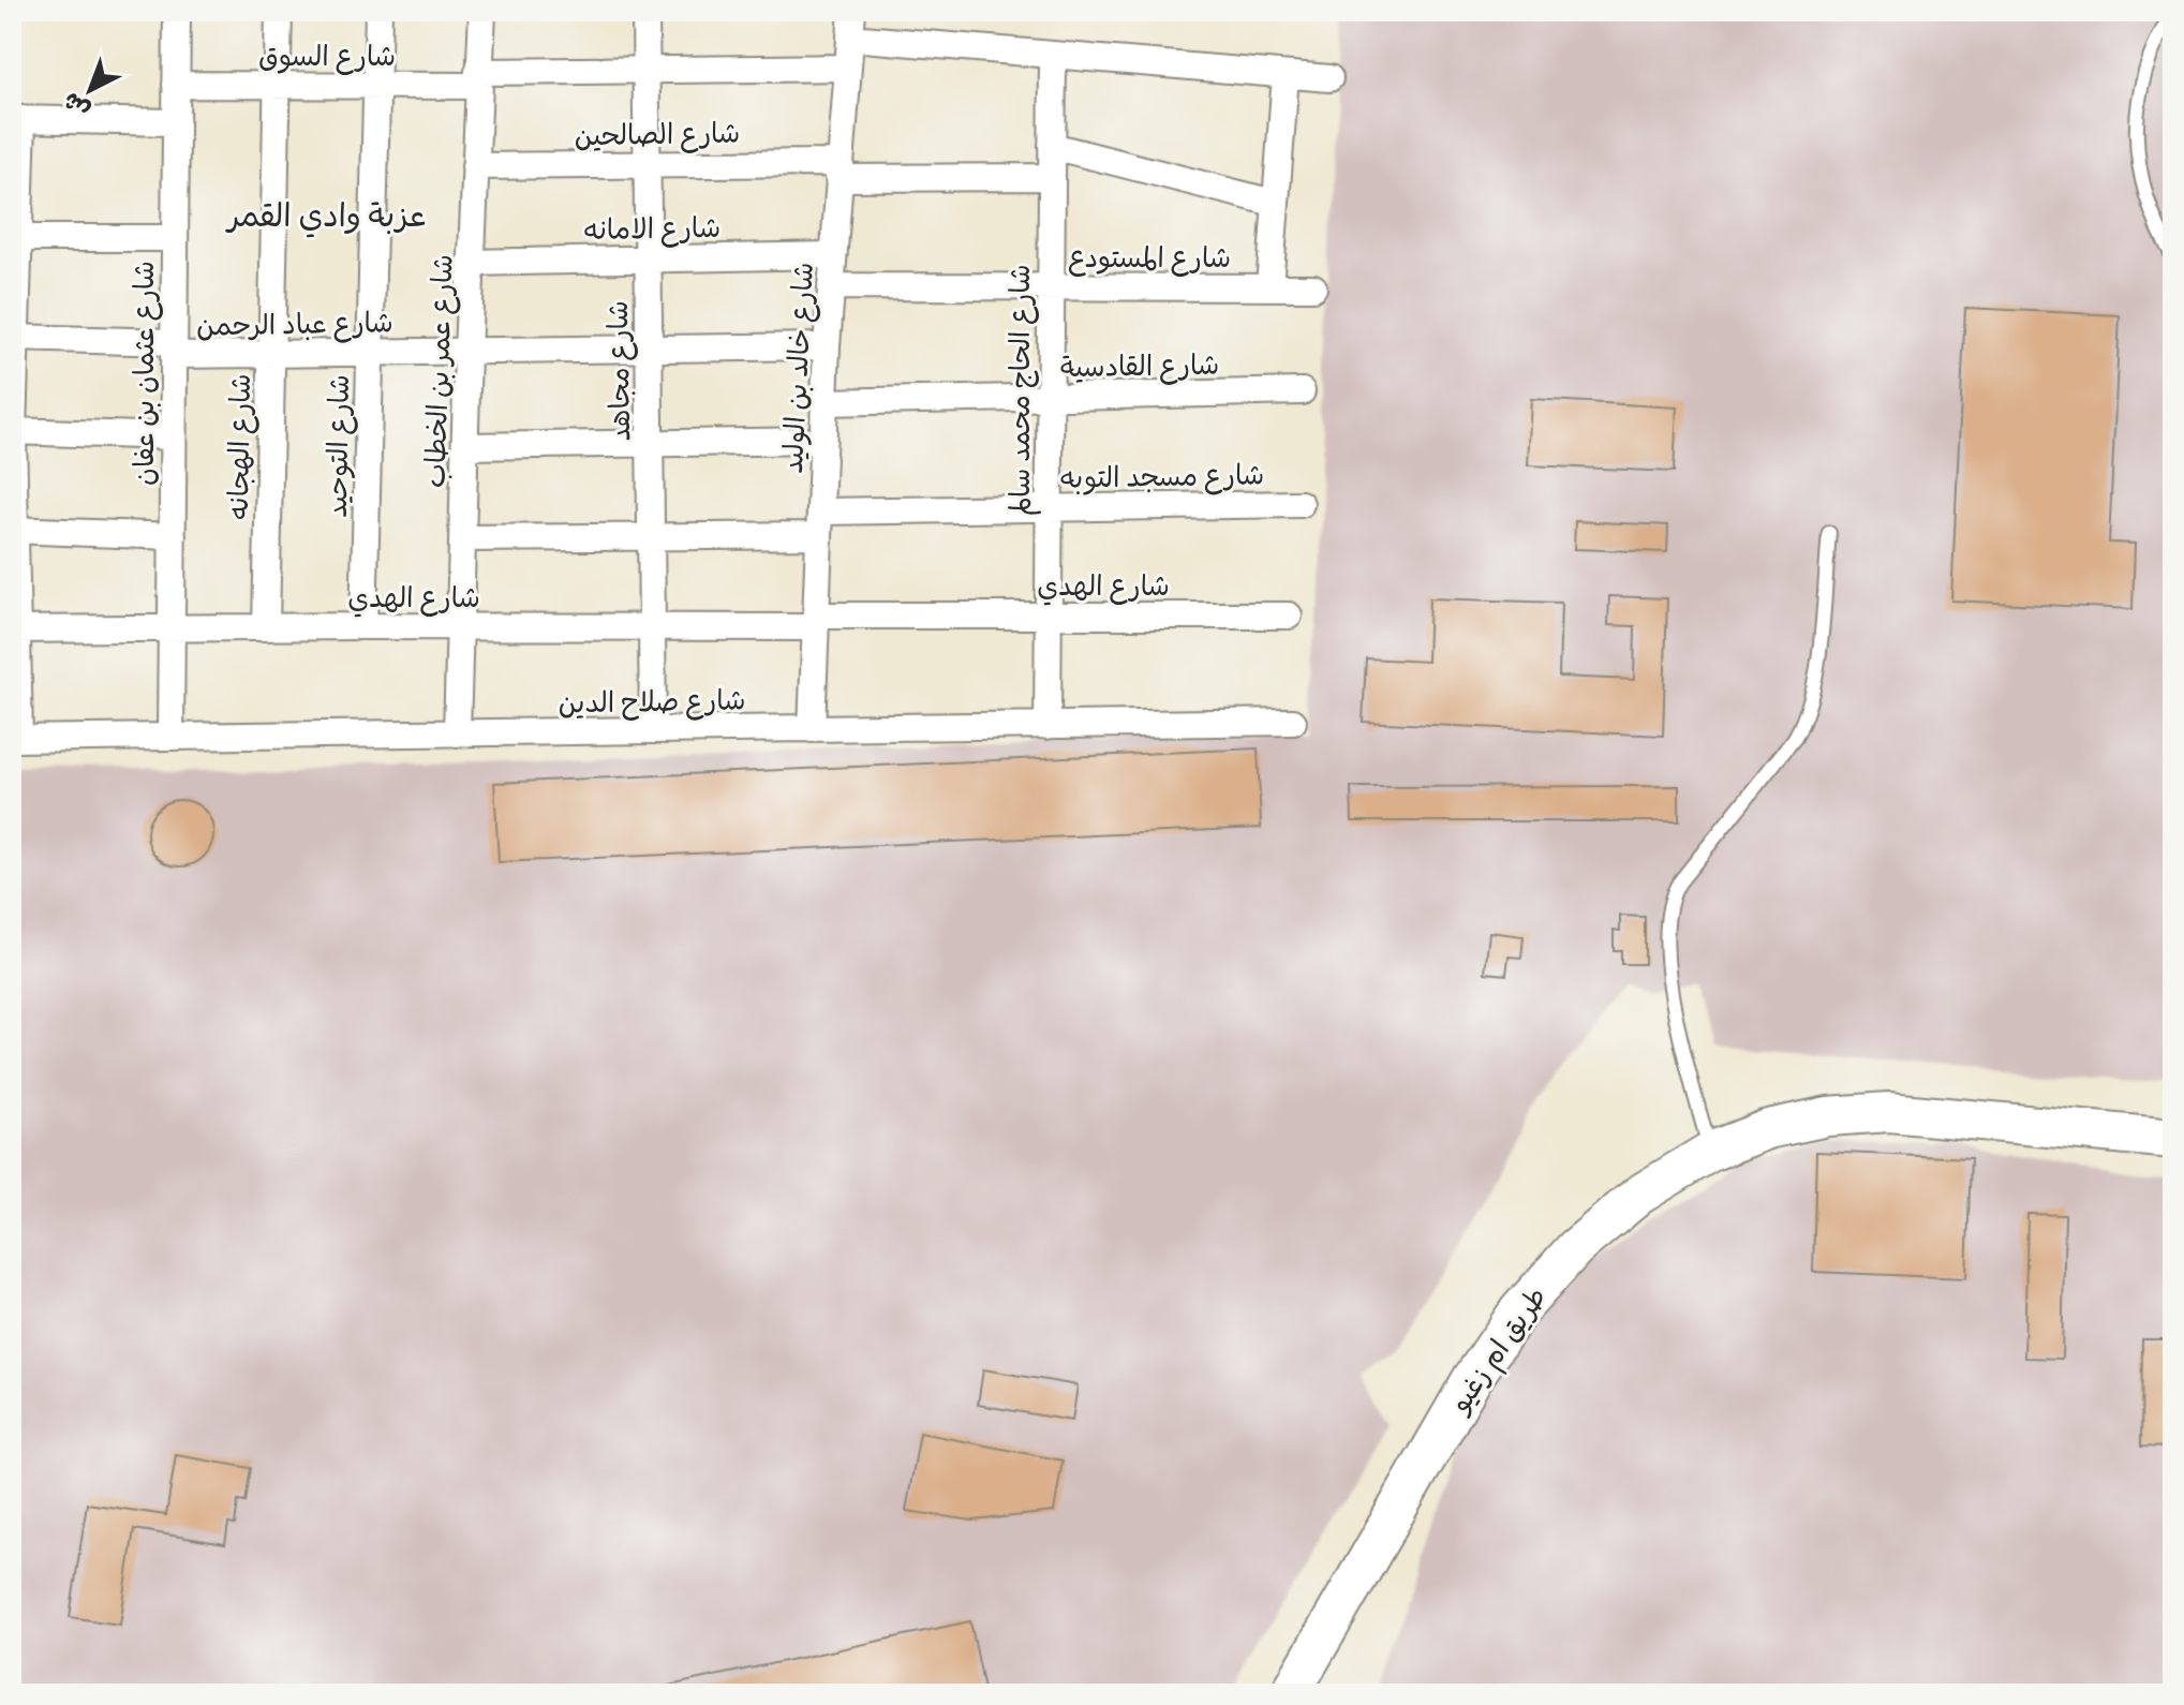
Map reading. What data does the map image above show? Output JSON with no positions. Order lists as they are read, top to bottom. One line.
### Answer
{"streets":{"main road":["طريق ام زغيو"],"street":["شارع السوق","شارع الصالحين","شارع الامانه","شارع المستودع","شارع عباد الرحمن","شارع القادسية","شارع خالد بن الوليد","شارع عمر بن الخطاب","شارع مجاهد","شارع عثمان بن عفان","شارع الحاج محمد سالم","شارع التوحيد","شارع الهجانه","شارع مسجد التوبه","شارع الهدي","شارع صلاح الدين"]},"crossings":[["شارع السوق","شارع خالد بن الوليد"],["شارع السوق","شارع عمر بن الخطاب"],["شارع السوق","شارع مجاهد"],["شارع السوق","شارع عثمان بن عفان"],["شارع السوق","شارع التوحيد"],["شارع السوق","شارع الهجانه"],["شارع الصالحين","شارع خالد بن الوليد"],["شارع الصالحين","شارع عمر بن الخطاب"],["شارع الصالحين","شارع مجاهد"],["شارع الصالحين","شارع الحاج محمد سالم"],["شارع الامانه","شارع خالد بن الوليد"],["شارع الامانه","شارع عمر بن الخطاب"],["شارع الامانه","شارع مجاهد"],["شارع المستودع","شارع خالد بن الوليد"],["شارع المستودع","شارع الحاج محمد سالم"],["شارع عباد الرحمن","شارع خالد بن الوليد"],["شارع عباد الرحمن","شارع عمر بن الخطاب"],["شارع عباد الرحمن","شارع مجاهد"],["شارع عباد الرحمن","شارع عثمان بن عفان"],["شارع عباد الرحمن","شارع التوحيد"],["شارع عباد الرحمن","شارع الهجانه"],["شارع القادسية","شارع خالد بن الوليد"],["شارع القادسية","شارع الحاج محمد سالم"],["شارع خالد بن الوليد","شارع مسجد التوبه"],["شارع خالد بن الوليد","شارع الهدي"],["شارع خالد بن الوليد","شارع صلاح الدين"],["شارع عمر بن الخطاب","شارع مسجد التوبه"],["شارع عمر بن الخطاب","شارع الهدي"],["شارع عمر بن الخطاب","شارع صلاح الدين"],["شارع مجاهد","شارع مسجد التوبه"],["شارع مجاهد","شارع الهدي"],["شارع مجاهد","شارع صلاح الدين"],["شارع عثمان بن عفان","شارع الهدي"],["شارع عثمان بن عفان","شارع صلاح الدين"],["شارع الحاج محمد سالم","شارع مسجد التوبه"],["شارع الحاج محمد سالم","شارع الهدي"],["شارع الحاج محمد سالم","شارع صلاح الدين"],["شارع التوحيد","شارع الهدي"],["شارع الهجانه","شارع الهدي"]],"districts":["عزبة وادي القمر"],"north":"bottom left"}
